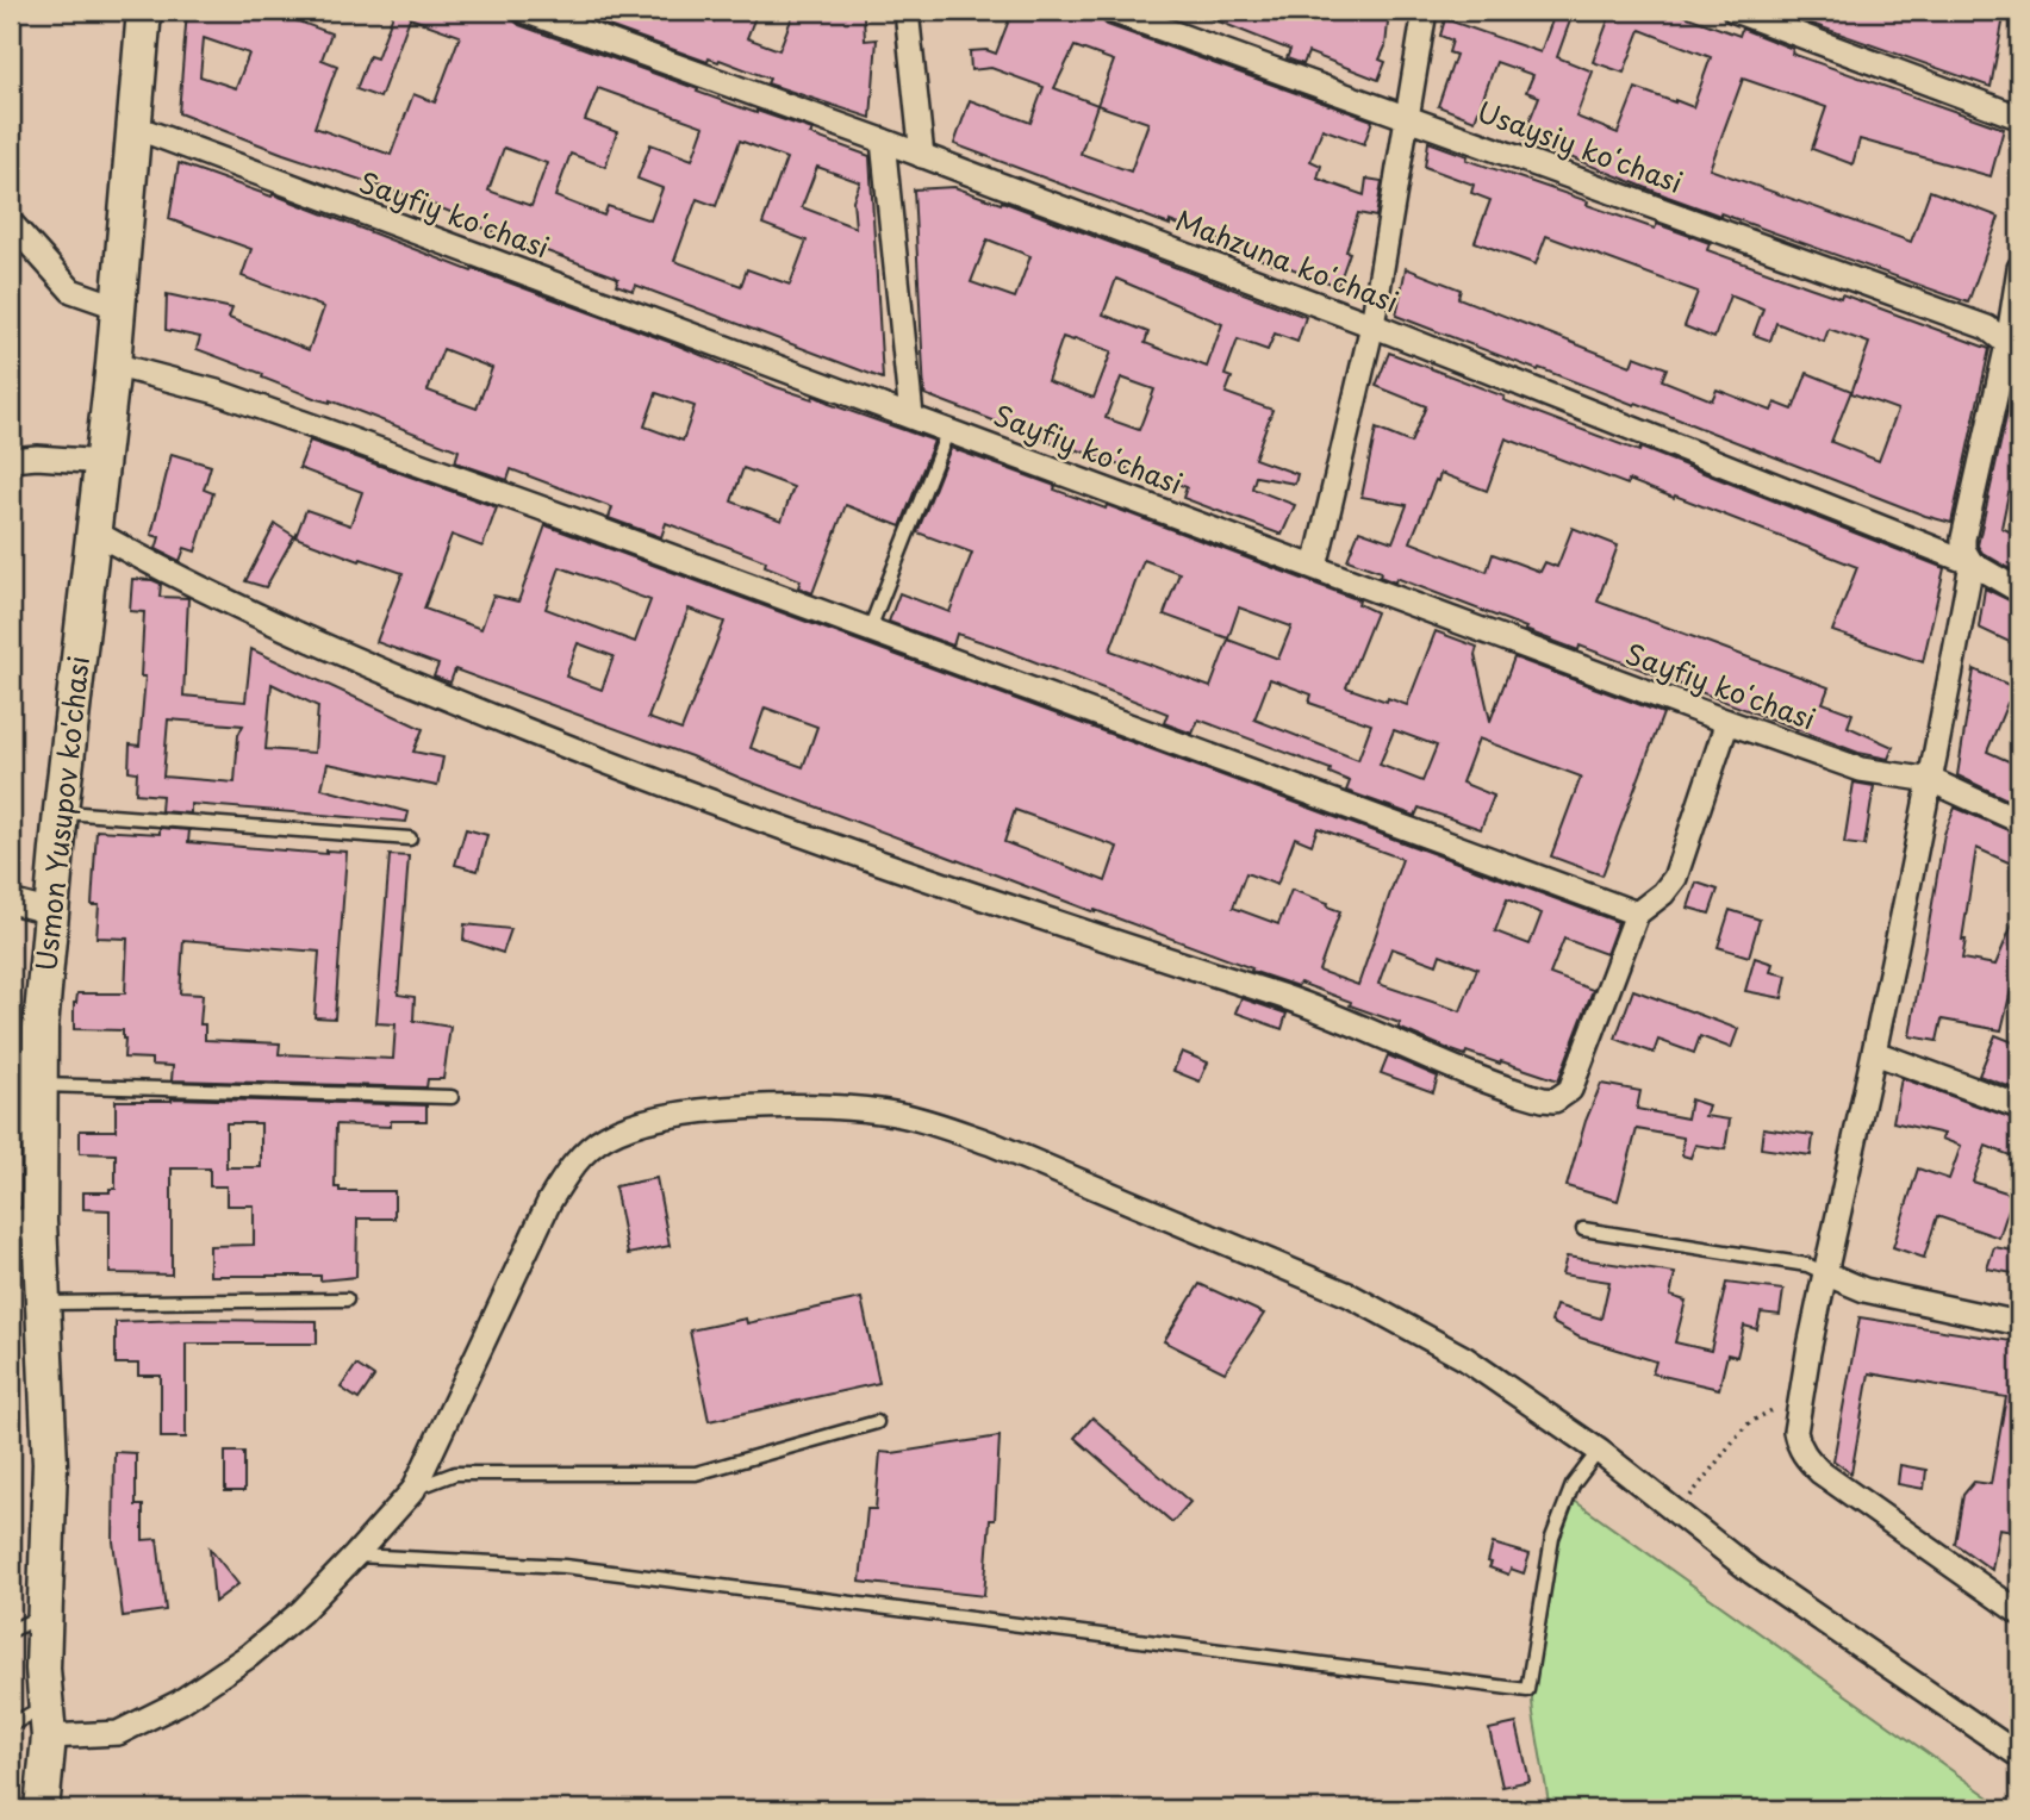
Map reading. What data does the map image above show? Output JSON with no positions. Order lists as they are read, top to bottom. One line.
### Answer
{"streets":{"main road":["Usmon Yusupov ko'chasi"],"street":["Usaysiy koʻchasi","Sayfiy koʻchasi","Mahzuna koʻchasi"]},"crossings":[["Sayfiy koʻchasi","Usmon Yusupov ko'chasi"]]}
